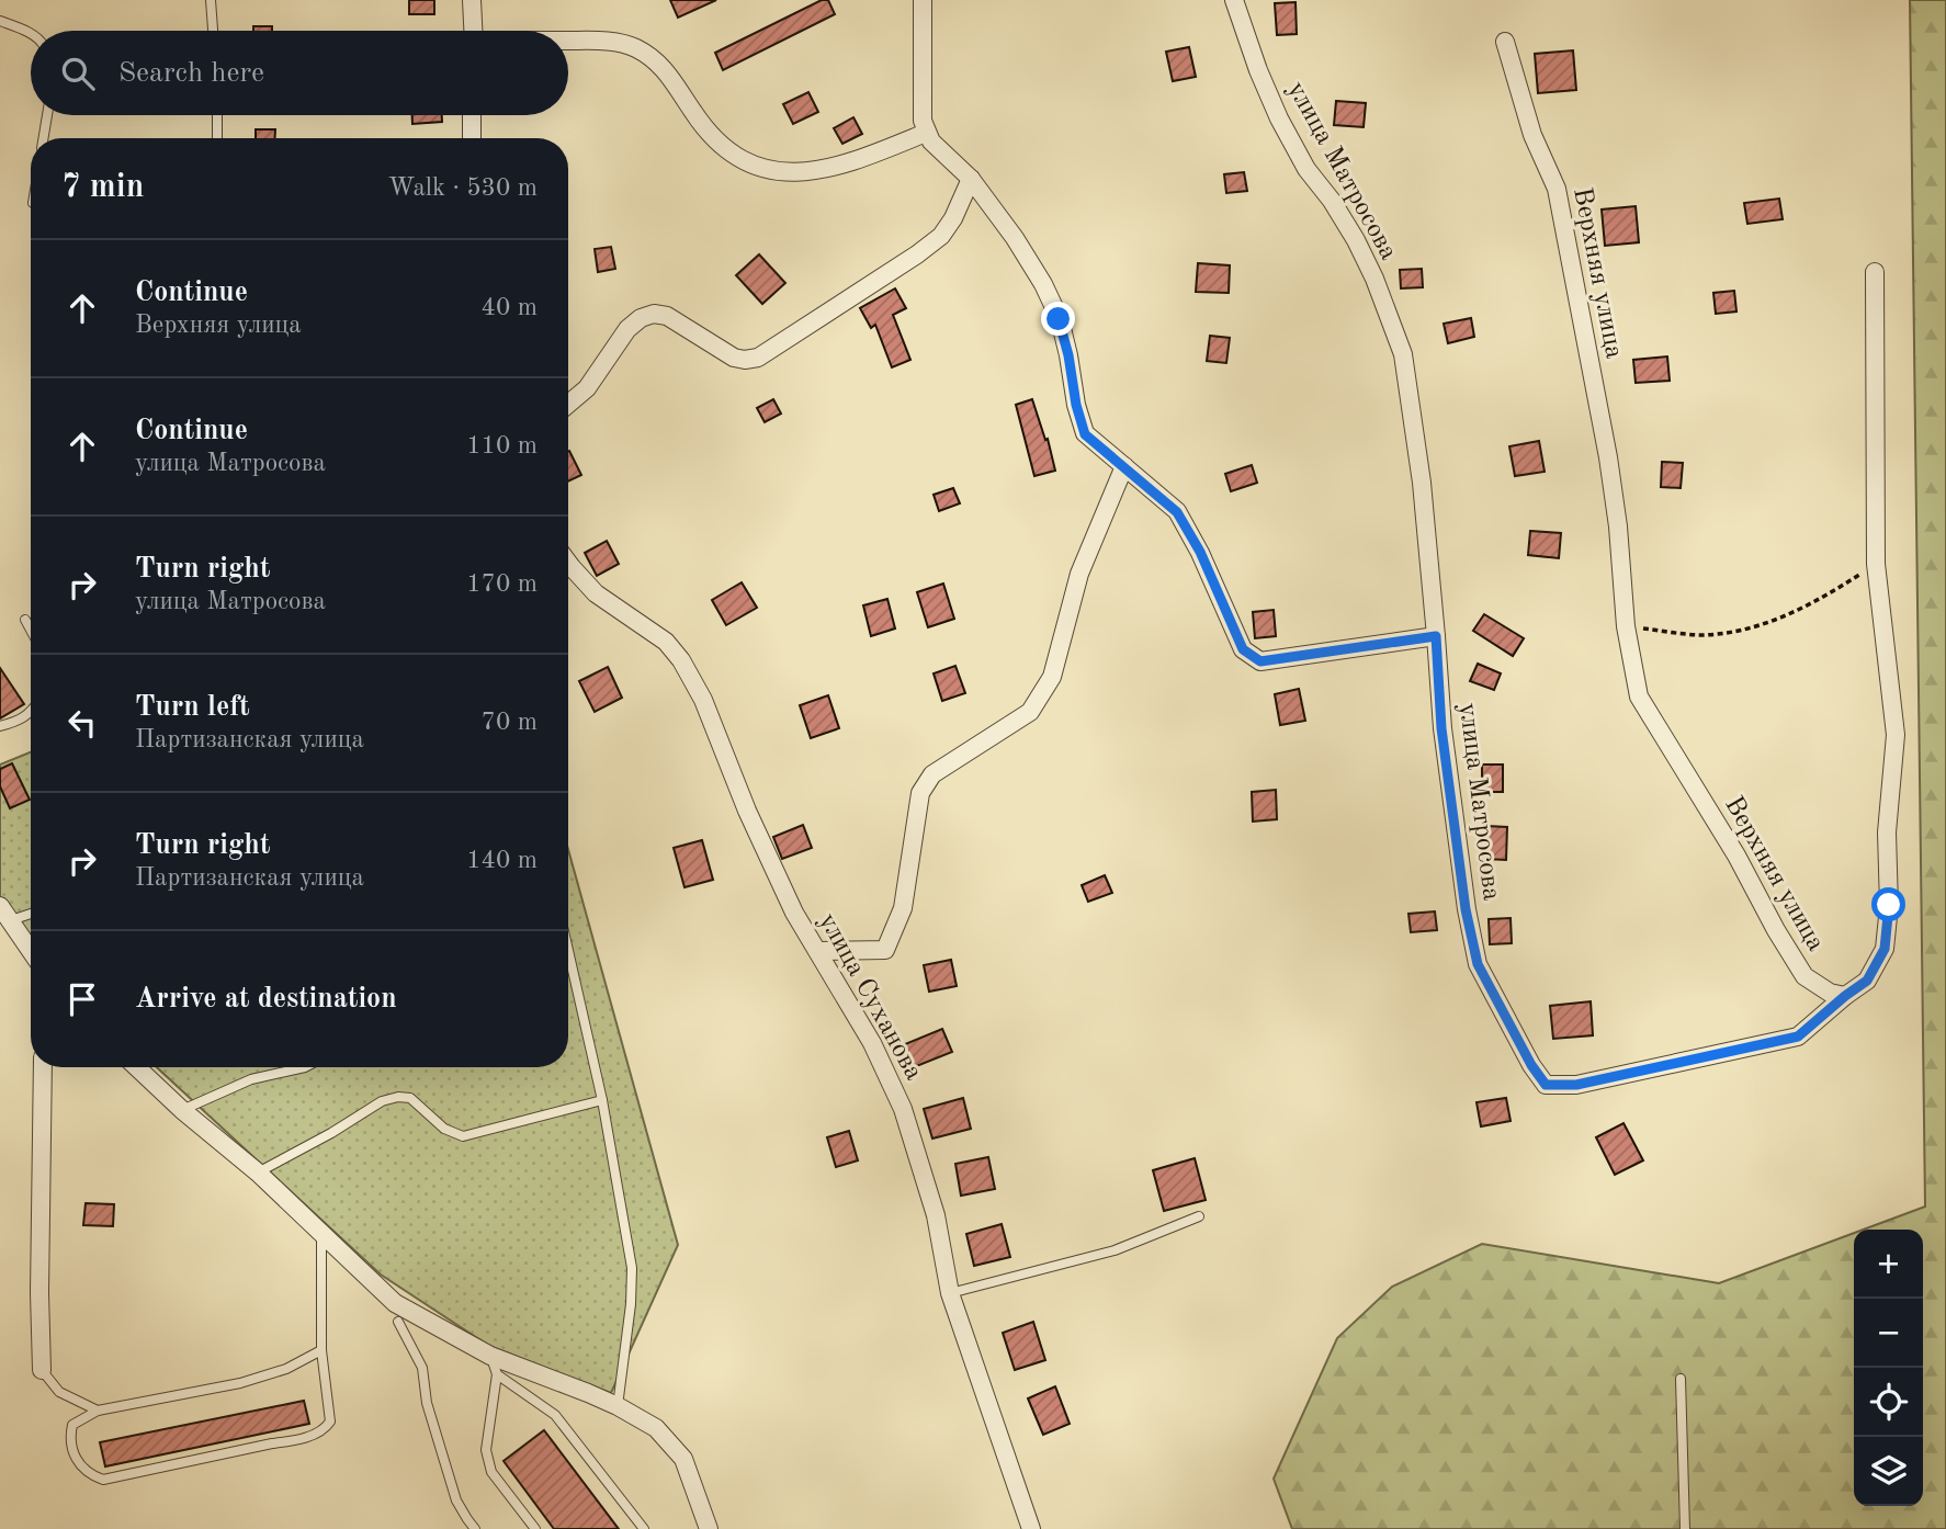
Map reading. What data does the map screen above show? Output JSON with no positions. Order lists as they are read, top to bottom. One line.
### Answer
{"streets":{"street":["улица Матросова","Верхняя улица","улица Суханова"]},"crossings":[["улица Матросова","Верхняя улица"]],"page":{"search":"Search here","heading":["7 min","Walk · 530 m"],"list":[["Continue","Верхняя улица","40 m"],["Continue","улица Матросова","110 m"],["Turn right","улица Матросова","170 m"],["Turn left","Партизанская улица","70 m"],["Turn right","Партизанская улица","140 m"],"Arrive at destination"],"map_buttons":["+","−"]}}
